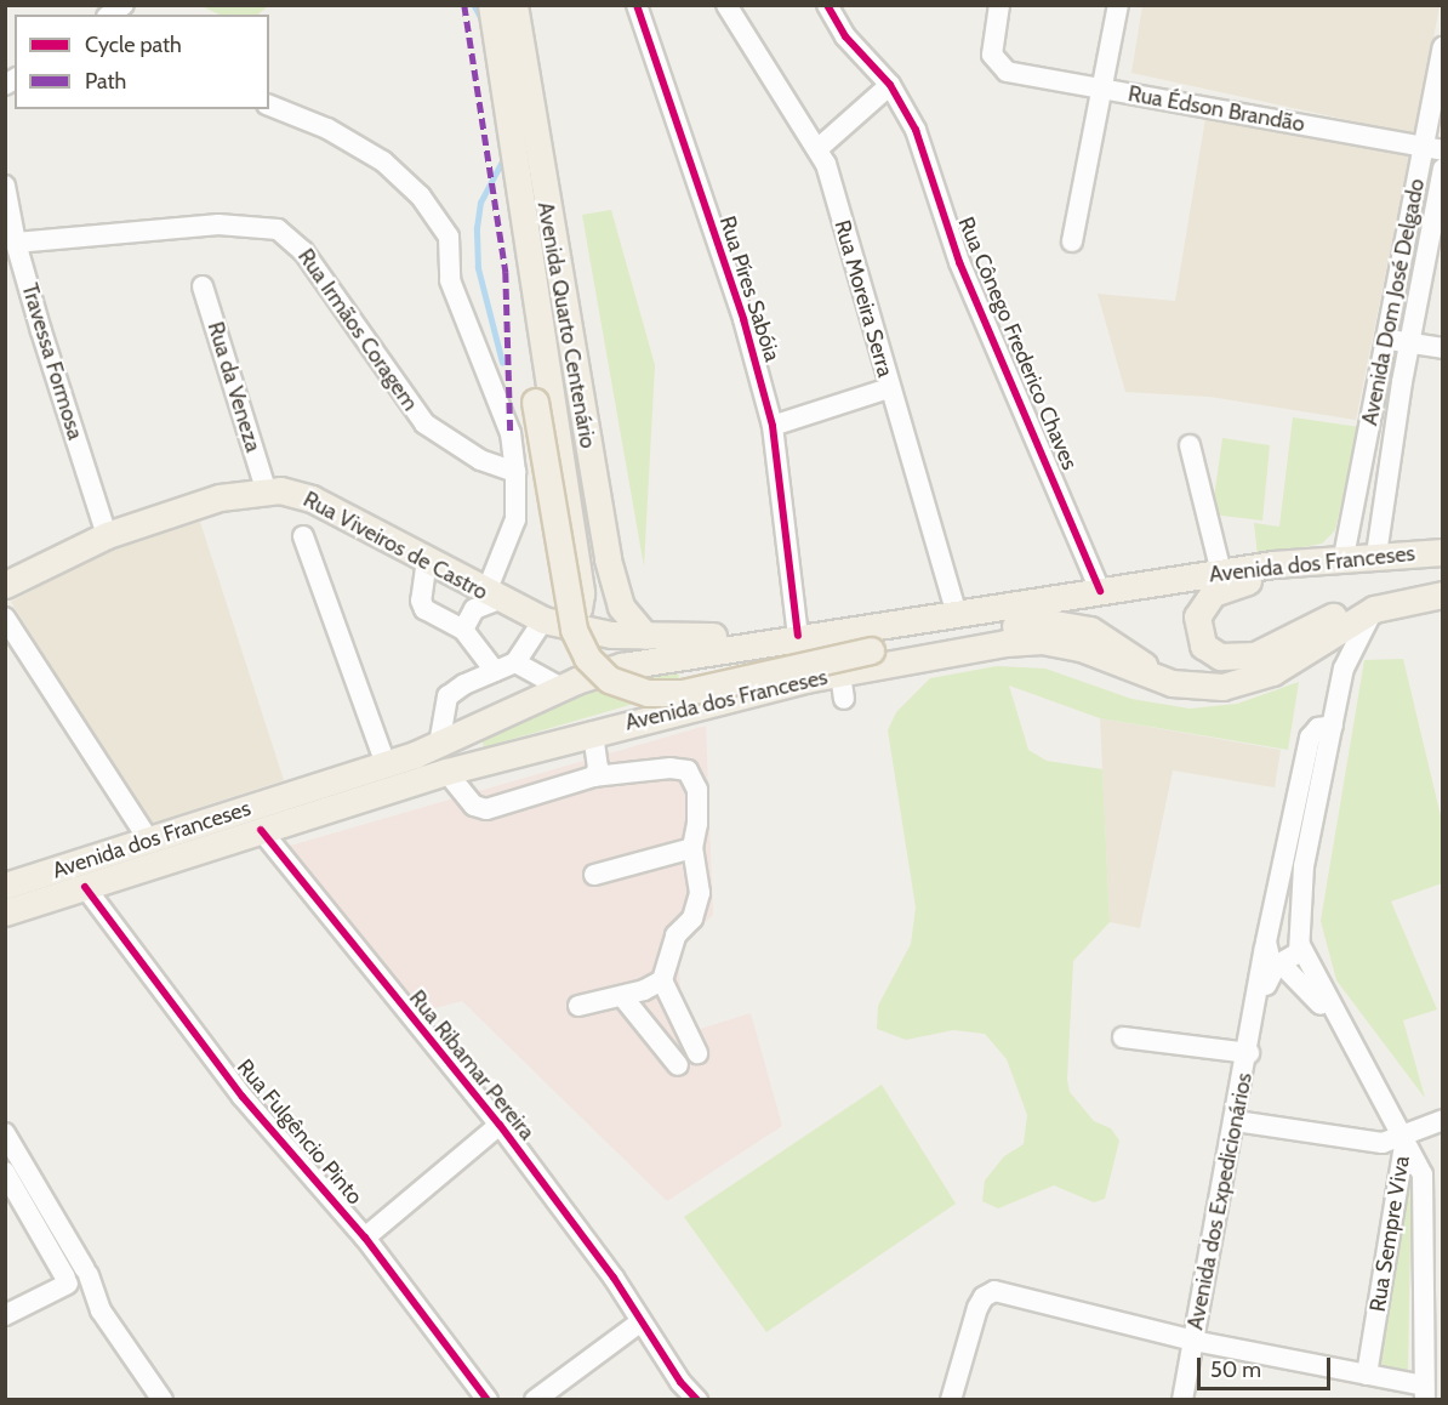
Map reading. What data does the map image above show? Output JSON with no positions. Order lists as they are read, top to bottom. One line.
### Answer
{"streets":{"main road":["Avenida Quarto Centenário","Rua Viveiros de Castro","Avenida dos Franceses"],"street":["Rua Édson Brandão","Rua Píres Sabóia","Rua Moreira Serra","Avenida Dom José Delgado","Rua Irmãos Coragem","Rua Cônego Frederico Chaves","Travessa Formosa","Rua da Veneza","Rua Ribamar Pereira","Rua Fulgêncio Pinto","Avenida dos Expedicionários","Rua Sempre Viva"]},"crossings":[["Rua Édson Brandão","Avenida Dom José Delgado"],["Rua Píres Sabóia","Rua Viveiros de Castro"],["Rua Píres Sabóia","Avenida dos Franceses"],["Rua Moreira Serra","Avenida dos Franceses"],["Avenida Dom José Delgado","Avenida dos Franceses"],["Avenida Quarto Centenário","Rua Viveiros de Castro"],["Rua Irmãos Coragem","Travessa Formosa"],["Rua Cônego Frederico Chaves","Avenida dos Franceses"],["Travessa Formosa","Rua Viveiros de Castro"],["Rua da Veneza","Rua Viveiros de Castro"],["Rua Viveiros de Castro","Avenida dos Franceses"],["Avenida dos Franceses","Rua Ribamar Pereira"],["Avenida dos Franceses","Rua Fulgêncio Pinto"],["Avenida dos Expedicionários","Rua Sempre Viva"]],"legend":["Cycle path","Path"],"scale_bar":"50 m"}
